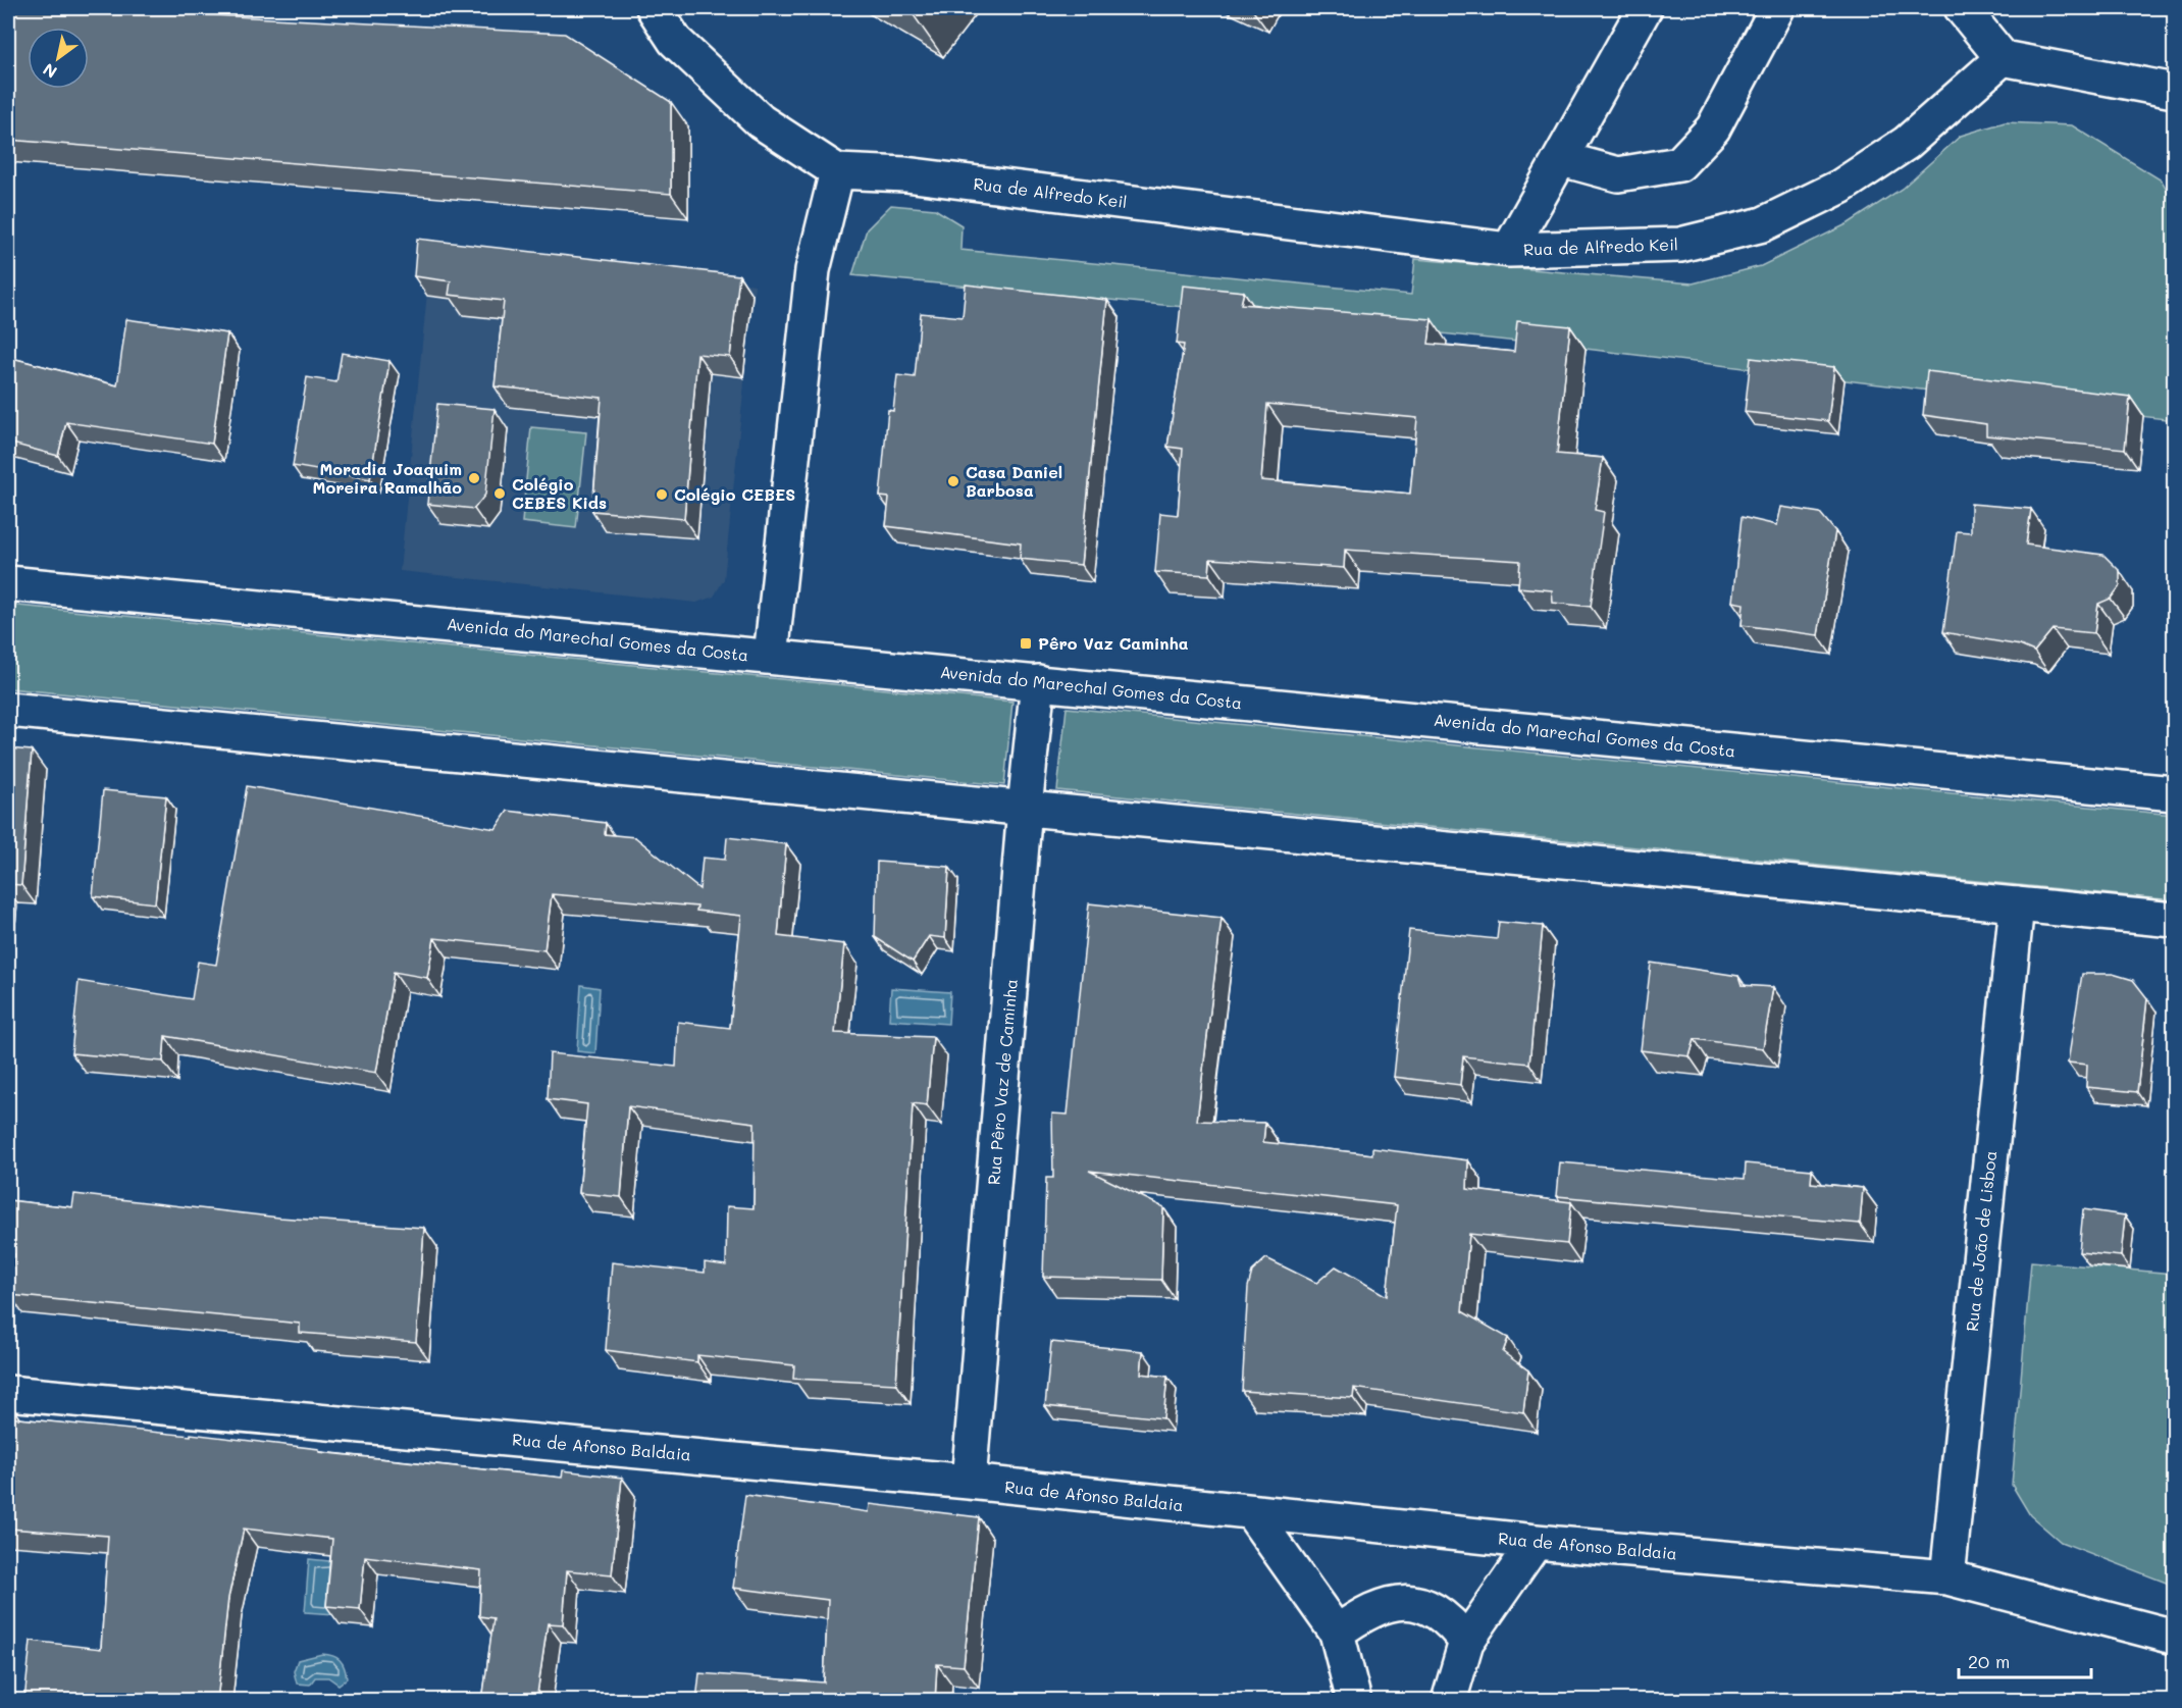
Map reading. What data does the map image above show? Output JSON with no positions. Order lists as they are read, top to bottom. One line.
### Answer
{"streets":{"street":["Rua de Alfredo Keil","Avenida do Marechal Gomes da Costa","Rua Pêro Vaz de Caminha","Rua de João de Lisboa","Rua de Afonso Baldaia"]},"crossings":[["Avenida do Marechal Gomes da Costa","Rua Pêro Vaz de Caminha"],["Rua Pêro Vaz de Caminha","Rua de Afonso Baldaia"],["Rua de João de Lisboa","Rua de Afonso Baldaia"]],"places":{"other":["Moradia Joaquim Moreira Ramalhão","Casa Daniel Barbosa","Colégio CEBES Kids","Colégio CEBES"],"transit":["Pêro Vaz Caminha"]},"scale_bar":"20 m","north":"bottom left"}
